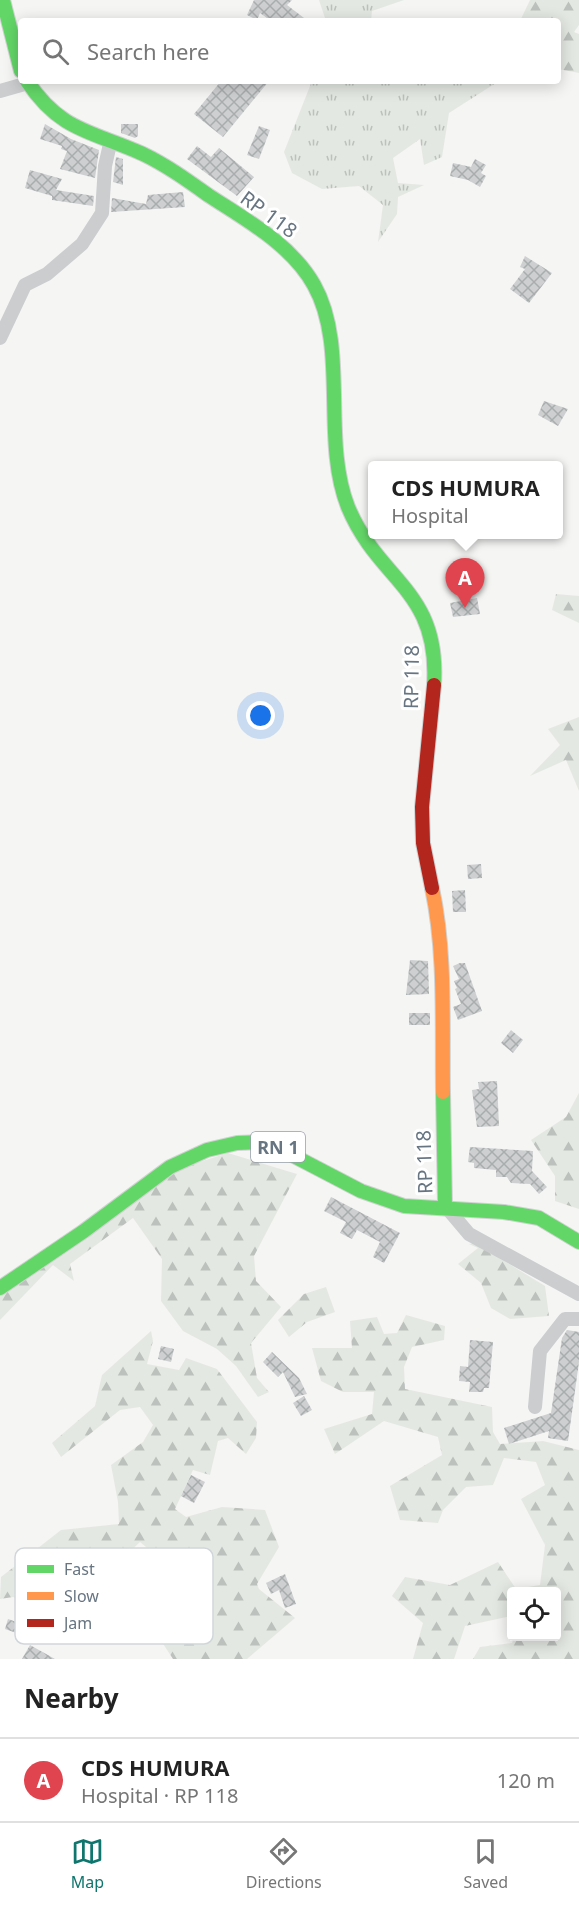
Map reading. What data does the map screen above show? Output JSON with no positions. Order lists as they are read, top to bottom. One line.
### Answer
{"streets":{"main road":["RP 118","RN 1"]},"crossings":[["RP 118","RN 1"]],"legend":["Fast","Slow","Jam"],"page":{"search":"Search here","popup":["CDS HUMURA","Hospital"],"pins":"A","heading":"Nearby","list":[{"mark":"A","name":"CDS HUMURA","note":"Hospital · RP 118","value":"120 m"}],"nav":["Map","Directions","Saved"]}}
